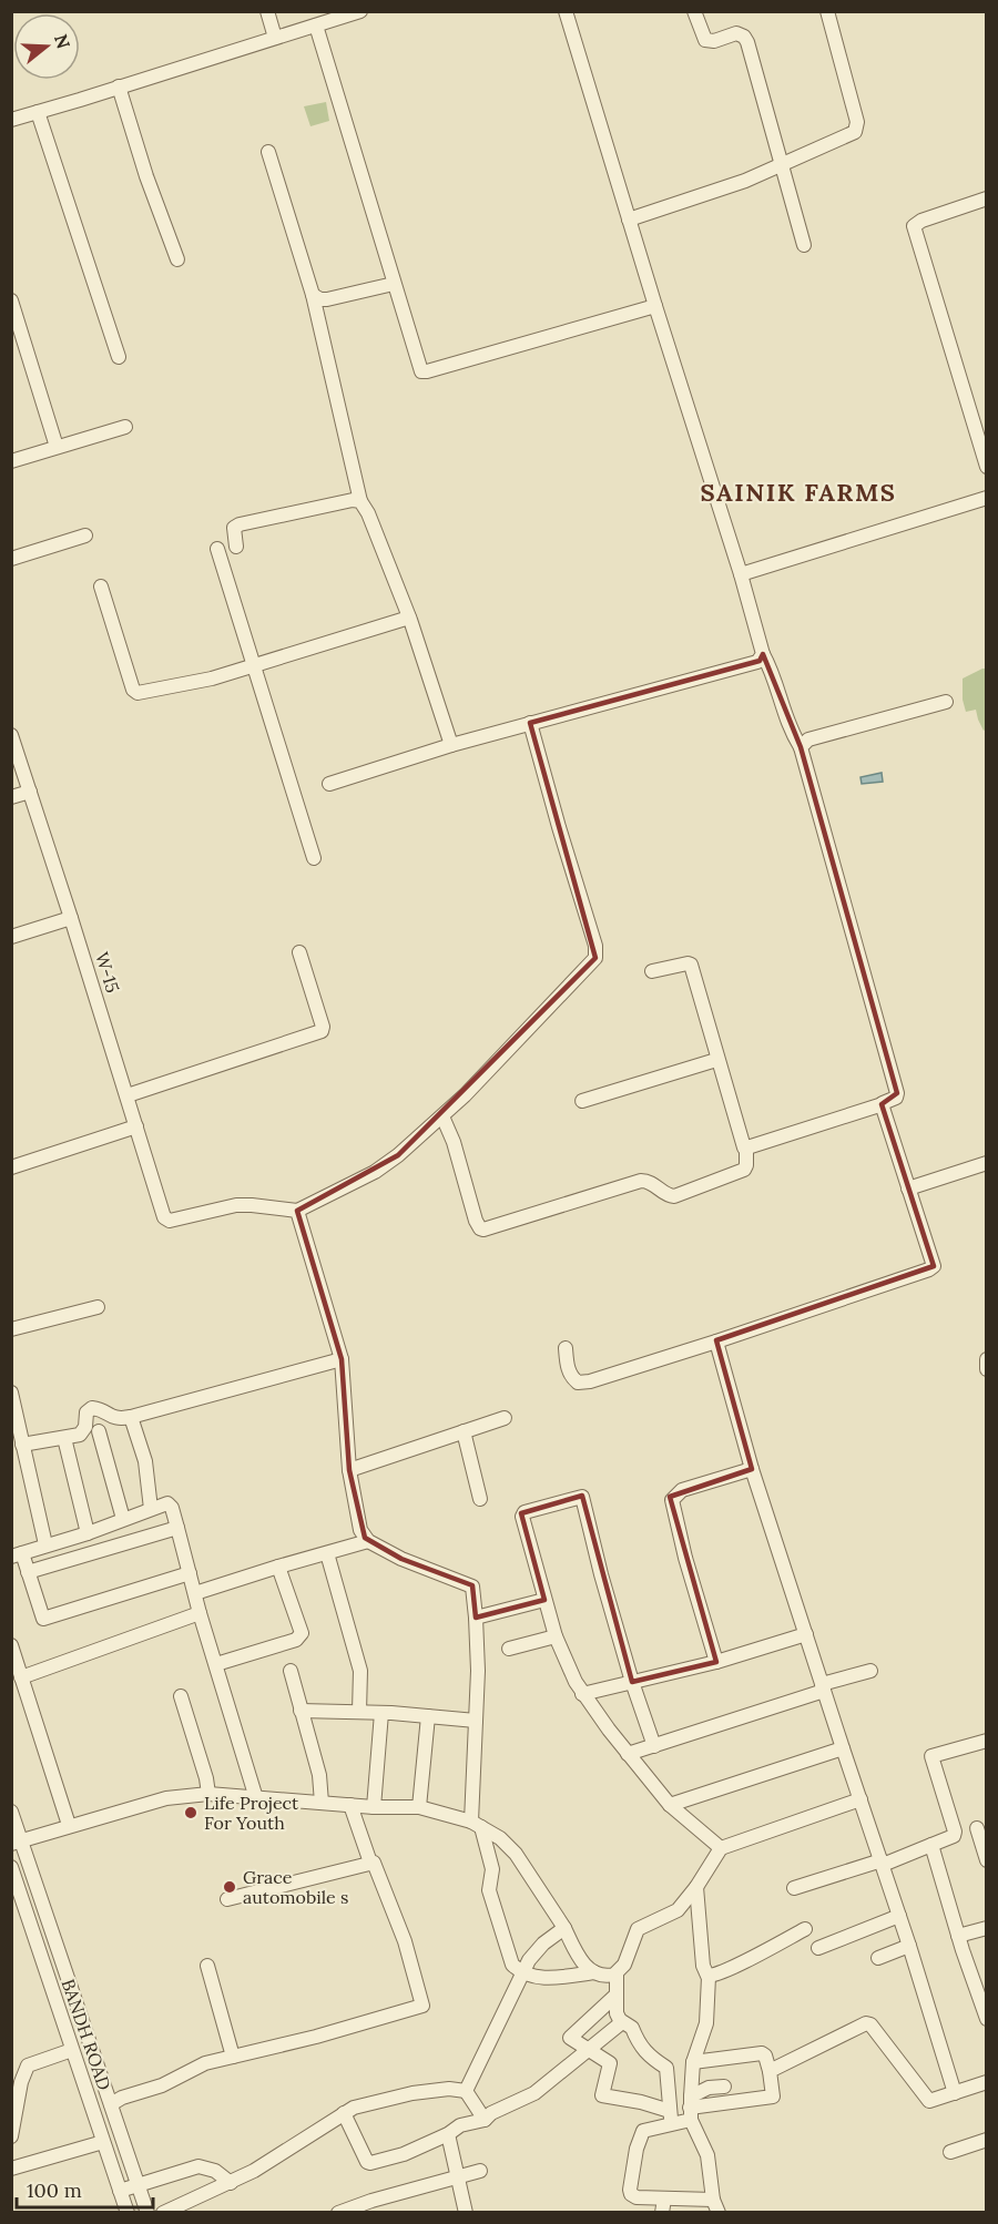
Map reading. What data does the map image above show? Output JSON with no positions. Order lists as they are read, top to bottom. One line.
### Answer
{"streets":{"street":["W-15","BANDH ROAD"]},"districts":["SAINIK FARMS"],"places":["Life Project For Youth","Grace automobile s"],"scale_bar":"100 m","north":"right"}
